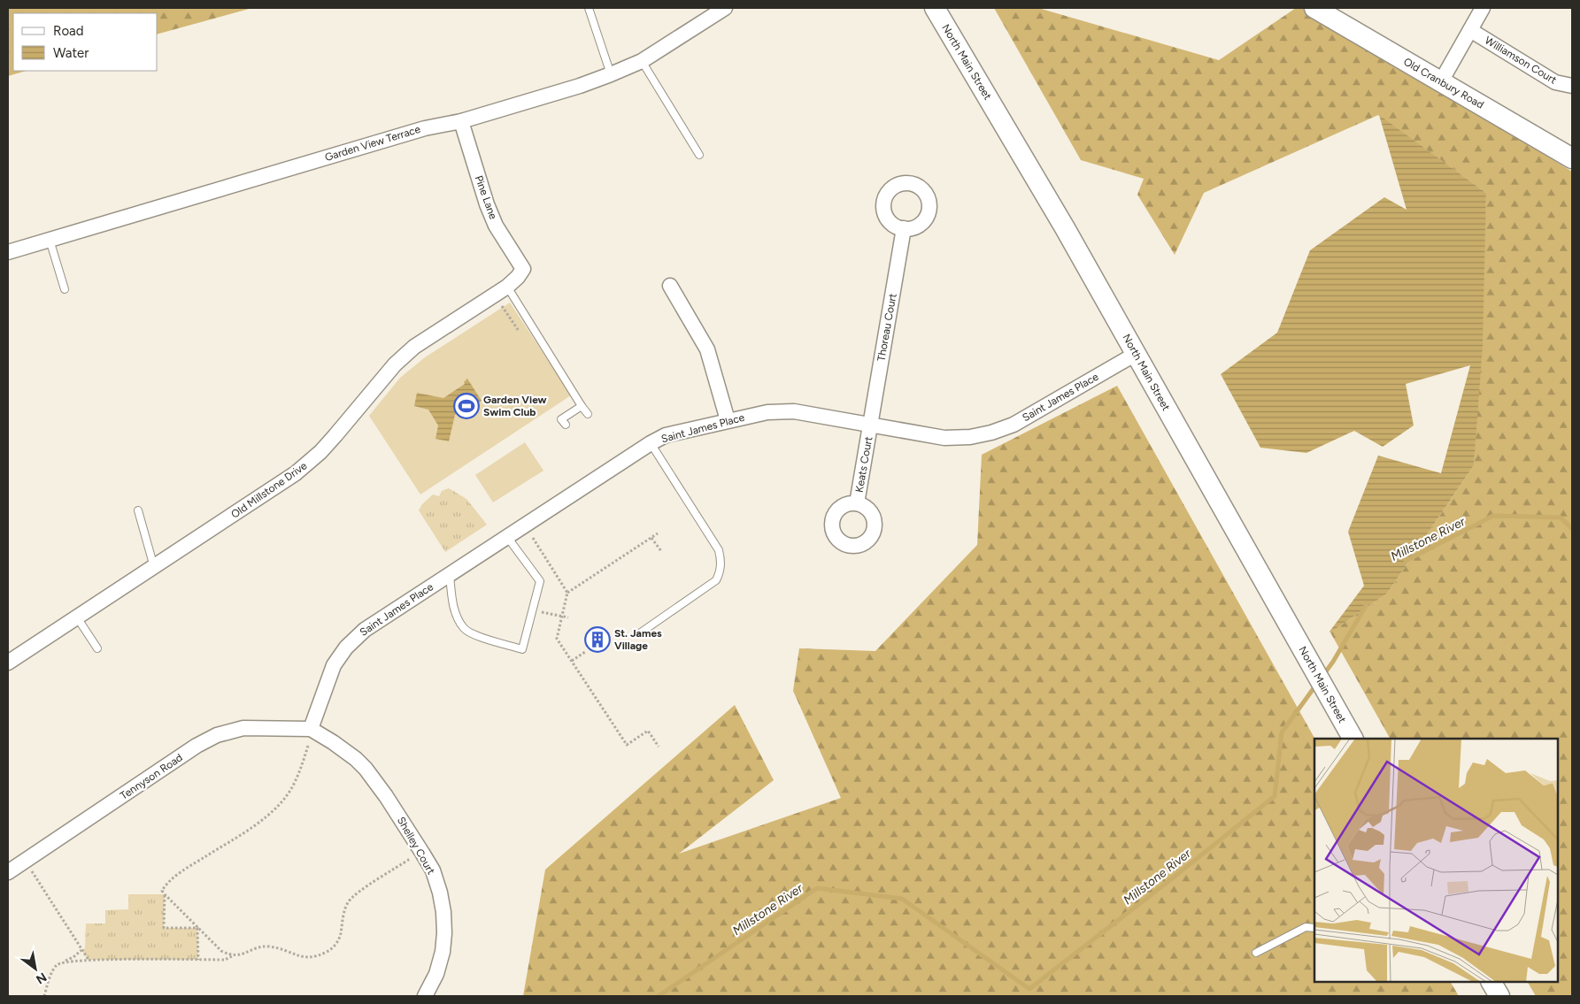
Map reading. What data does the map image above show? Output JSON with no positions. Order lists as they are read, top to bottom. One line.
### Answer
{"streets":{"street":["Williamson Court","North Main Street","Old Cranbury Road","Garden View Terrace","Pine Lane","Thoreau Court","Saint James Place","Keats Court","Old Millstone Drive","Tennyson Road","Shelley Court"]},"crossings":[["North Main Street","Saint James Place"],["Garden View Terrace","Pine Lane"],["Pine Lane","Old Millstone Drive"],["Thoreau Court","Saint James Place"],["Thoreau Court","Keats Court"],["Saint James Place","Keats Court"],["Saint James Place","Tennyson Road"],["Saint James Place","Shelley Court"],["Tennyson Road","Shelley Court"]],"water":["Millstone River"],"places":{"sports":["Garden View Swim Club"],"building":["St. James Village"]},"legend":["Road","Water"],"north":"bottom right"}
